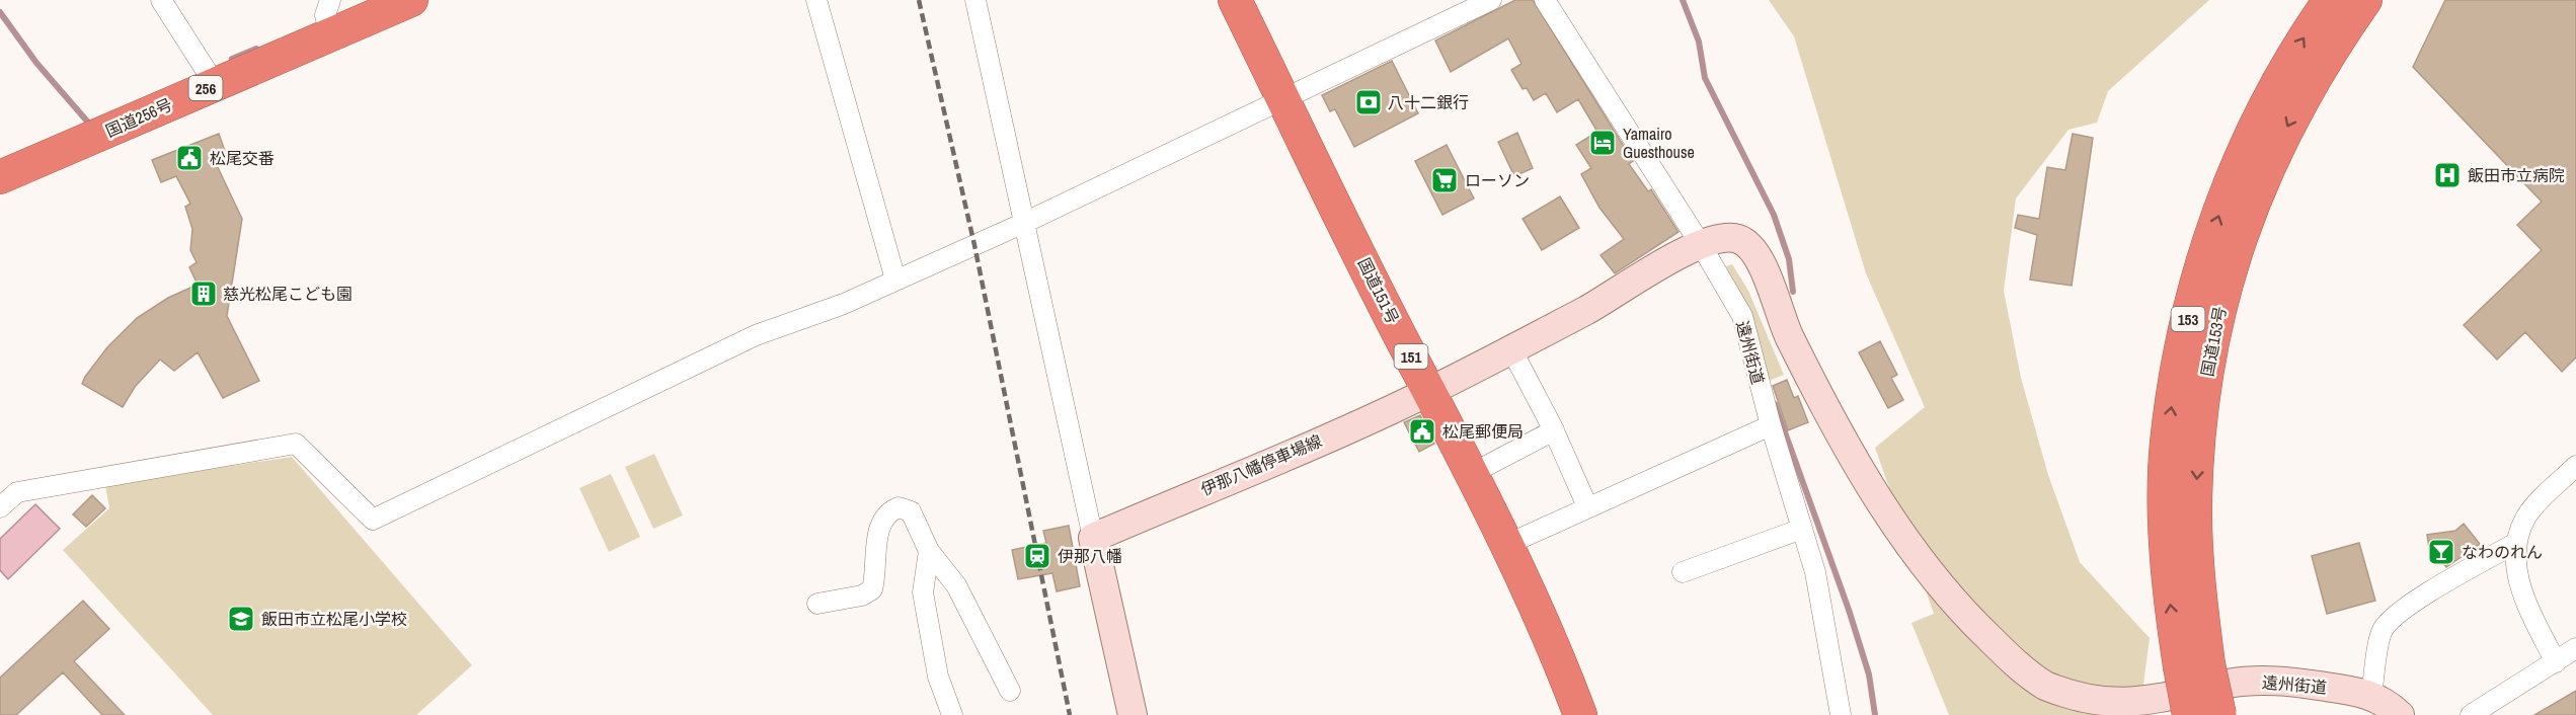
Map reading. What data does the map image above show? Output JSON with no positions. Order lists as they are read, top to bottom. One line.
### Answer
{"streets":{"highway":["256","国道256号","国道151号","153","国道153号","151"],"street":["遠州街道","伊那八幡停車場線"]},"crossings":[["国道151号","伊那八幡停車場線"],["遠州街道","伊那八幡停車場線"]],"places":{"bank":["八十二銀行"],"hotel":["Yamairo Guesthouse"],"public building":["松尾交番","松尾郵便局"],"hospital":["飯田市立病院"],"supermarket":["ローソン"],"building":["慈光松尾こども園"],"bar":["なわのれん"],"station":["伊那八幡"],"school or university":["飯田市立松尾小学校"]}}
